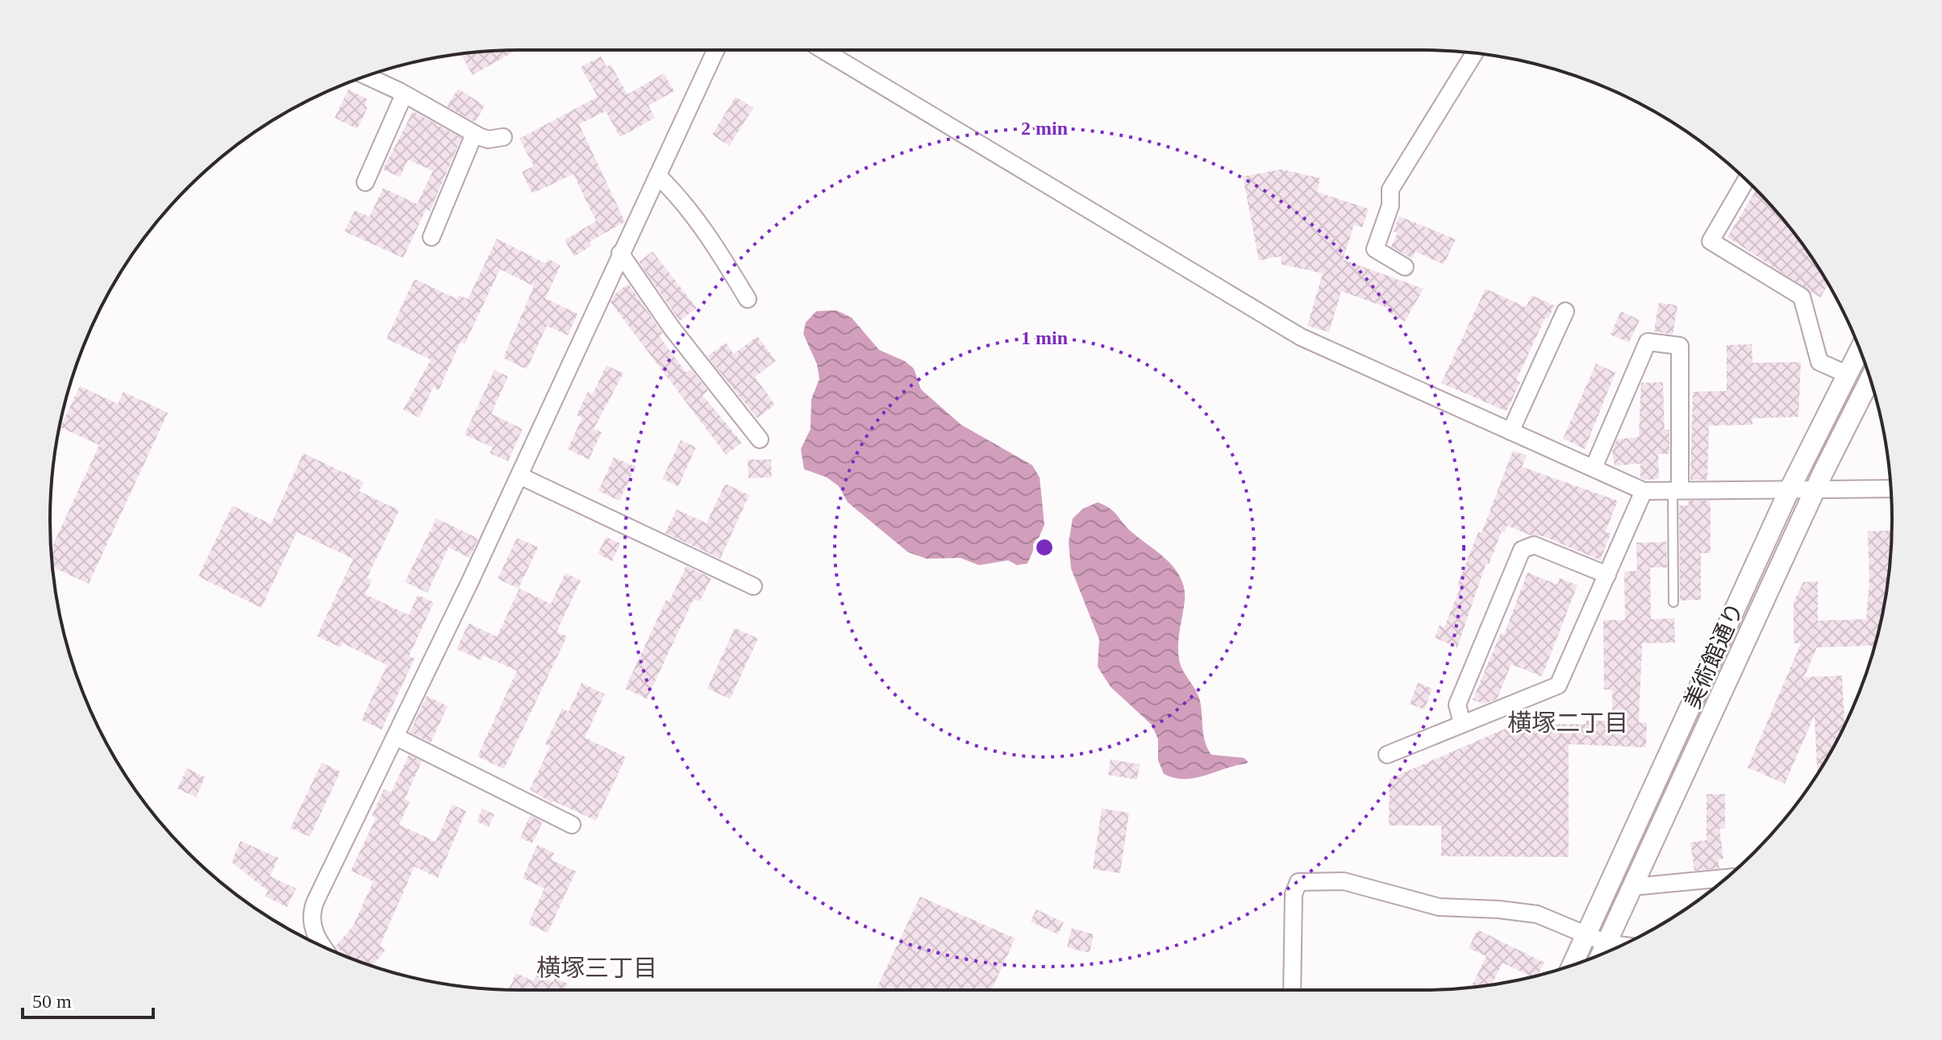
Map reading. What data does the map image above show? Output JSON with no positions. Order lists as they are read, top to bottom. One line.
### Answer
{"streets":{"street":["美術館通り"]},"districts":["横塚二丁目","横塚三丁目"],"scale_bar":"50 m","rings":["2 min","1 min"]}
